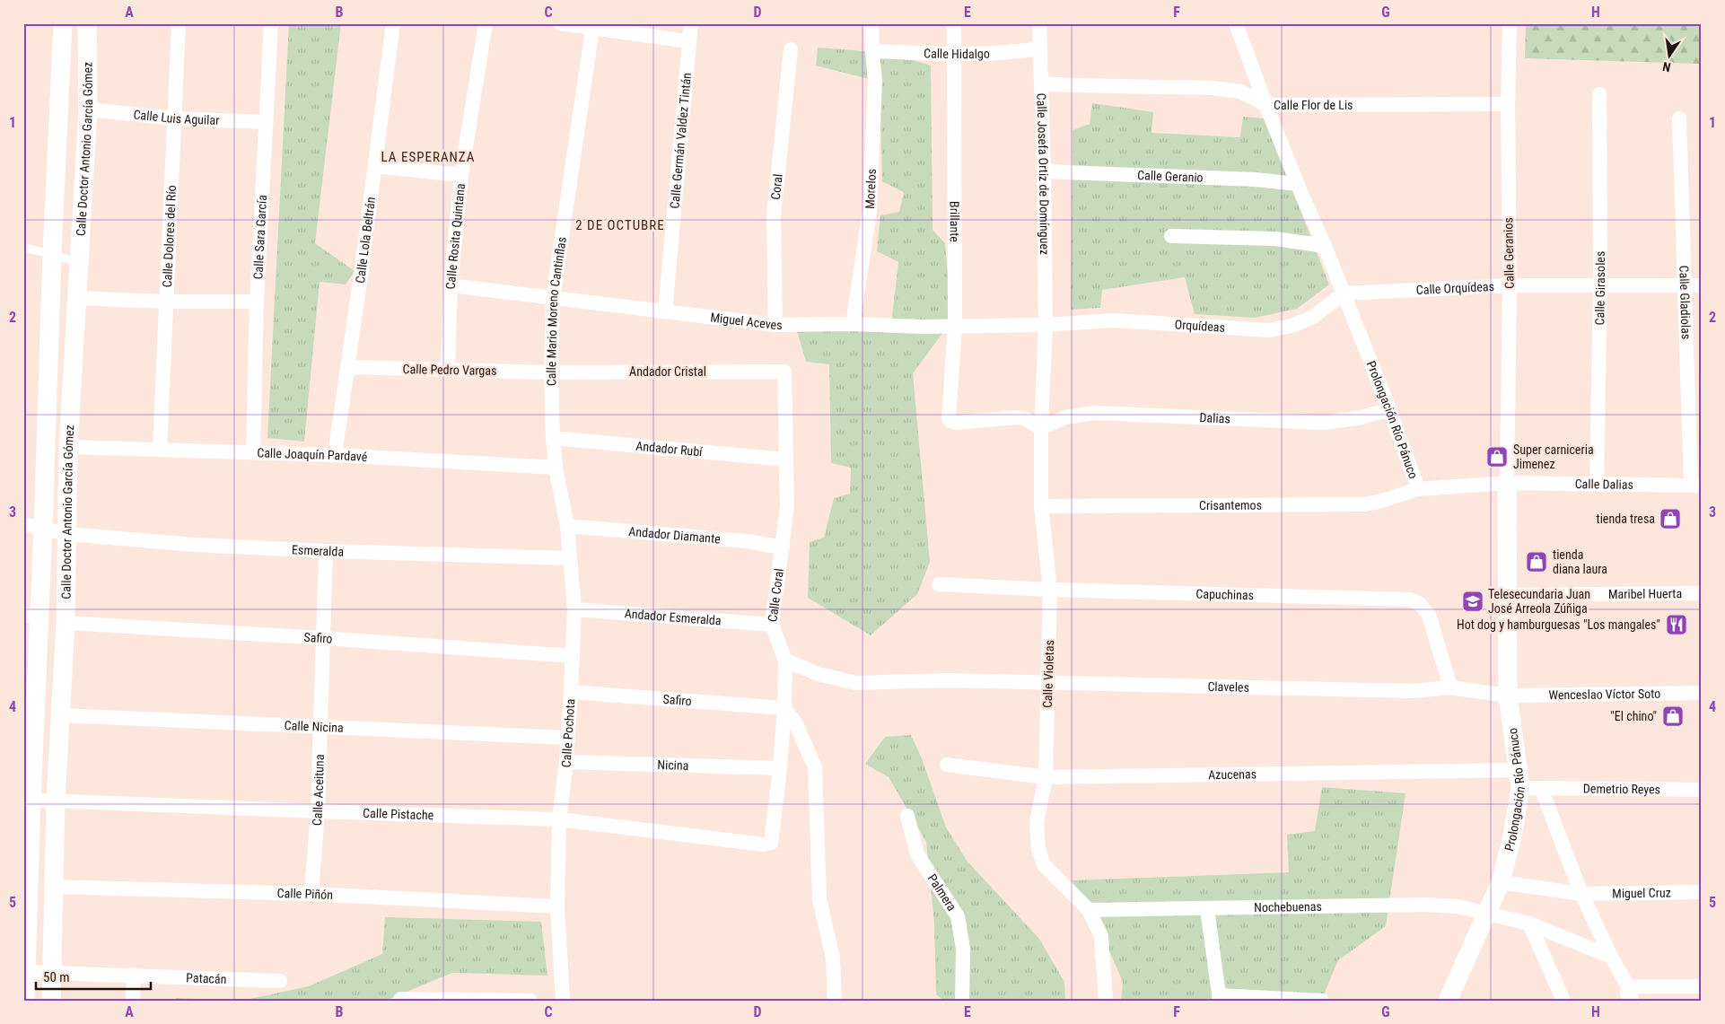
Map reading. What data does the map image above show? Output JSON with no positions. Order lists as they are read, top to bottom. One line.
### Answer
{"streets":{"street":["Calle Hidalgo","Calle Flor de Lis","Calle Luis Aguilar","Calle Germán Valdez Tintán","Calle Doctor Antonio García Gómez","Calle Josefa Ortiz de Domínguez","Calle Geranio","Coral","Morelos","Brillante","Calle Rosita Quintana","Calle Dolores del Río","Calle Sara García","Calle Lola Beltrán","Calle Geranios","Calle Orquídeas","Calle Girasoles","Calle Gladiolas","Calle Mario Moreno Cantinflas","Miguel Aceves","Orquídeas","Calle Pedro Vargas","Andador Cristal","Dalias","Prolongación Río Pánuco","Andador Rubí","Calle Joaquín Pardavé","Calle Dalias","Crisantemos","Andador Diamante","Esmeralda","Maribel Huerta","Calle Coral","Capuchinas","Andador Esmeralda","Safiro","Calle Violetas","Claveles","Wenceslao Víctor Soto","Calle Nicina","Calle Pochota","Nicina","Azucenas","Demetrio Reyes","Calle Aceituna","Calle Pistache","Palmera","Miguel Cruz","Calle Piñón","Nochebuenas","Patacán"]},"crossings":[["Calle Hidalgo","Calle Josefa Ortiz de Domínguez"],["Calle Hidalgo","Morelos"],["Calle Hidalgo","Brillante"],["Calle Flor de Lis","Calle Josefa Ortiz de Domínguez"],["Calle Flor de Lis","Calle Geranios"],["Calle Flor de Lis","Prolongación Río Pánuco"],["Calle Luis Aguilar","Calle Doctor Antonio García Gómez"],["Calle Luis Aguilar","Calle Dolores del Río"],["Calle Luis Aguilar","Calle Sara García"],["Calle Germán Valdez Tintán","Miguel Aceves"],["Calle Doctor Antonio García Gómez","Calle Joaquín Pardavé"],["Calle Doctor Antonio García Gómez","Esmeralda"],["Calle Doctor Antonio García Gómez","Safiro"],["Calle Doctor Antonio García Gómez","Calle Nicina"],["Calle Doctor Antonio García Gómez","Calle Pistache"],["Calle Doctor Antonio García Gómez","Calle Piñón"],["Calle Doctor Antonio García Gómez","Patacán"],["Calle Josefa Ortiz de Domínguez","Calle Geranio"],["Calle Josefa Ortiz de Domínguez","Miguel Aceves"],["Calle Josefa Ortiz de Domínguez","Orquídeas"],["Calle Josefa Ortiz de Domínguez","Calle Violetas"],["Calle Geranio","Prolongación Río Pánuco"],["Coral","Miguel Aceves"],["Morelos","Miguel Aceves"],["Brillante","Miguel Aceves"],["Brillante","Dalias"],["Brillante","Calle Violetas"],["Calle Rosita Quintana","Miguel Aceves"],["Calle Rosita Quintana","Calle Pedro Vargas"],["Calle Dolores del Río","Calle Joaquín Pardavé"],["Calle Sara García","Calle Joaquín Pardavé"],["Calle Lola Beltrán","Calle Pedro Vargas"],["Calle Lola Beltrán","Calle Joaquín Pardavé"],["Calle Geranios","Calle Orquídeas"],["Calle Geranios","Prolongación Río Pánuco"],["Calle Geranios","Calle Dalias"],["Calle Orquídeas","Calle Girasoles"],["Calle Orquídeas","Calle Gladiolas"],["Calle Orquídeas","Orquídeas"],["Calle Orquídeas","Prolongación Río Pánuco"],["Calle Girasoles","Calle Dalias"],["Calle Gladiolas","Calle Dalias"],["Calle Mario Moreno Cantinflas","Miguel Aceves"],["Calle Mario Moreno Cantinflas","Calle Pedro Vargas"],["Calle Mario Moreno Cantinflas","Andador Cristal"],["Calle Mario Moreno Cantinflas","Andador Rubí"],["Calle Mario Moreno Cantinflas","Calle Joaquín Pardavé"],["Calle Mario Moreno Cantinflas","Calle Pochota"],["Miguel Aceves","Orquídeas"],["Miguel Aceves","Calle Violetas"],["Orquídeas","Prolongación Río Pánuco"],["Orquídeas","Calle Violetas"],["Calle Pedro Vargas","Andador Cristal"],["Andador Cristal","Calle Coral"],["Dalias","Prolongación Río Pánuco"],["Dalias","Calle Violetas"],["Prolongación Río Pánuco","Calle Dalias"],["Prolongación Río Pánuco","Crisantemos"],["Prolongación Río Pánuco","Maribel Huerta"],["Prolongación Río Pánuco","Claveles"],["Prolongación Río Pánuco","Wenceslao Víctor Soto"],["Prolongación Río Pánuco","Azucenas"],["Prolongación Río Pánuco","Miguel Cruz"],["Prolongación Río Pánuco","Nochebuenas"],["Andador Rubí","Calle Coral"],["Calle Joaquín Pardavé","Calle Pochota"],["Crisantemos","Calle Violetas"],["Andador Diamante","Calle Coral"],["Andador Diamante","Calle Pochota"],["Esmeralda","Calle Pochota"],["Esmeralda","Calle Aceituna"],["Calle Coral","Andador Esmeralda"],["Calle Coral","Safiro"],["Calle Coral","Claveles"],["Calle Coral","Nicina"],["Calle Coral","Calle Pistache"],["Capuchinas","Calle Violetas"],["Capuchinas","Claveles"],["Andador Esmeralda","Calle Pochota"],["Safiro","Calle Pochota"],["Safiro","Calle Aceituna"],["Calle Violetas","Claveles"],["Calle Violetas","Azucenas"],["Calle Violetas","Nochebuenas"],["Claveles","Wenceslao Víctor Soto"],["Calle Nicina","Calle Pochota"],["Calle Nicina","Calle Aceituna"],["Calle Pochota","Nicina"],["Calle Pochota","Calle Pistache"],["Calle Pochota","Calle Piñón"],["Azucenas","Demetrio Reyes"],["Calle Aceituna","Calle Pistache"],["Calle Aceituna","Calle Piñón"]],"districts":["LA ESPERANZA","2 DE OCTUBRE"],"places":{"shop":["Super carniceria Jimenez","tienda tresa","tienda diana laura","\"El chino\""],"school or university":["Telesecundaria Juan José Arreola Zúñiga"],"restaurant":["Hot dog y hamburguesas \"Los mangales\""]},"scale_bar":"50 m","north":"bottom","grid":{"columns":["A","B","C","D","E","F","G","H"],"rows":["1","2","3","4","5"]}}
